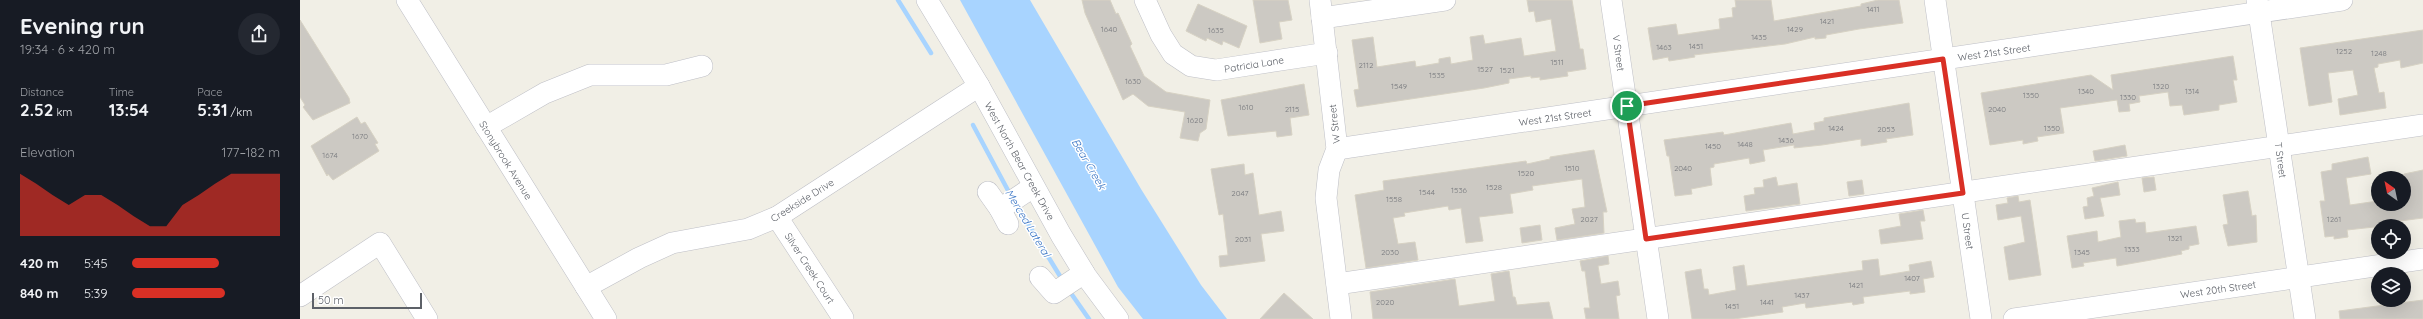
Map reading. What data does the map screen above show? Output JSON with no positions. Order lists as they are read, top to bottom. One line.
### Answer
{"streets":{"street":["West 21st Street","V Street","Patricia Lane","W Street","Stonybrook Avenue","T Street","West North Bear Creek Drive","Creekside Drive","U Street","Silver Creek Court","West 20th Street"]},"crossings":[["West 21st Street","V Street"],["West 21st Street","W Street"],["West 21st Street","T Street"],["West 21st Street","U Street"],["Patricia Lane","W Street"],["Stonybrook Avenue","Creekside Drive"],["T Street","West 20th Street"],["West North Bear Creek Drive","Creekside Drive"],["Creekside Drive","Silver Creek Court"]],"water":["Bear Creek","Merced Lateral"],"house_numbers":["1411","1421","1640","1429","1635","1435","1451","1463","1252","1248","1511","2112","1527","1521","1535","1630","1549","1320","1340","1314","1350","1330","1610","2115","2040","1620","1424","1350","2053","1670","1436","1448","1450","1674","1510","2040","1520","1528","1536","1544","2047","1558","2027","1261","1321","2031","1333","2030","1345","1407","1421","1437","2020","1441","1451"],"scale_bar":"50 m","north":"top left","page":{"heading":["Evening run","19:34 · 6 × 420 m"],"stats":[["Distance","2.52 km"],["Time","13:54"],["Pace","5:31 /km"]],"chart":["Elevation","177–182 m"],"list":[{"name":"420 m","note":"5:45"},{"name":"840 m","note":"5:39"}],"scale":"50 m"}}
